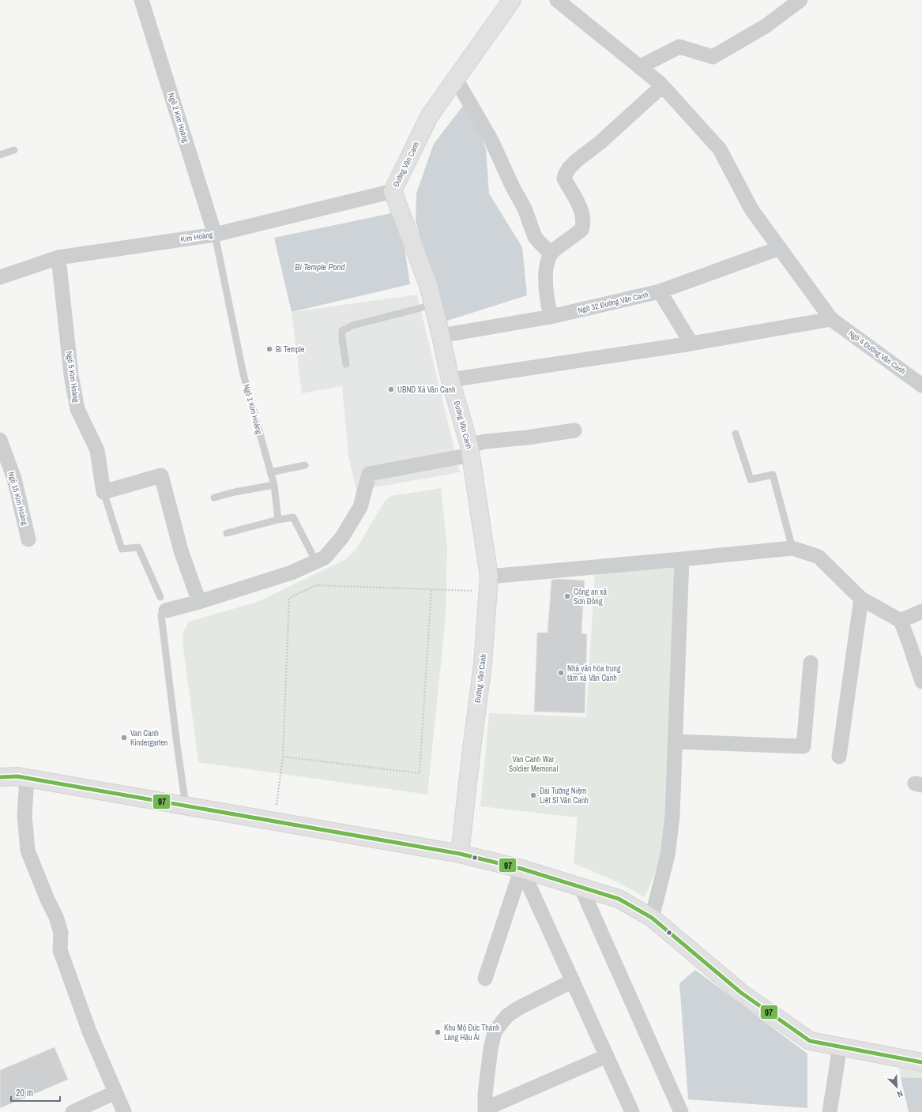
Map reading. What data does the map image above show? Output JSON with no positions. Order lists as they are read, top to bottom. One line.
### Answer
{"streets":{"main road":["Đường Vân Canh"],"street":["Ngõ 2 Kim Hoàng","Kim Hoàng","Ngõ 32 Đường Vân Canh","Ngõ 4 Đường Vân Canh","Ngõ 5 Kim Hoàng","Ngõ 15 Kim Hoàng"],"lane":["Ngõ 1 Kim Hoàng"]},"crossings":[["Ngõ 2 Kim Hoàng","Kim Hoàng"],["Ngõ 2 Kim Hoàng","Ngõ 1 Kim Hoàng"],["Đường Vân Canh","Kim Hoàng"],["Đường Vân Canh","Ngõ 32 Đường Vân Canh"],["Kim Hoàng","Ngõ 5 Kim Hoàng"],["Kim Hoàng","Ngõ 1 Kim Hoàng"],["Ngõ 32 Đường Vân Canh","Ngõ 4 Đường Vân Canh"]],"water":["Bi Temple Pond"],"parks":["Van Canh War Soldier Memorial"],"places":["Bi Temple","UBND Xã Vân Canh","Công an xã Sơn Đồng","Nhà văn hóa trung tâm xã Vân Canh","Van Canh Kindergarten","Đài Tưởng Niệm Liệt Sĩ Vân Canh","Khu Mộ Đức Thánh Làng Hậu Ái"],"lines":["transit line 97"],"scale_bar":"20 m","north":"bottom right"}
